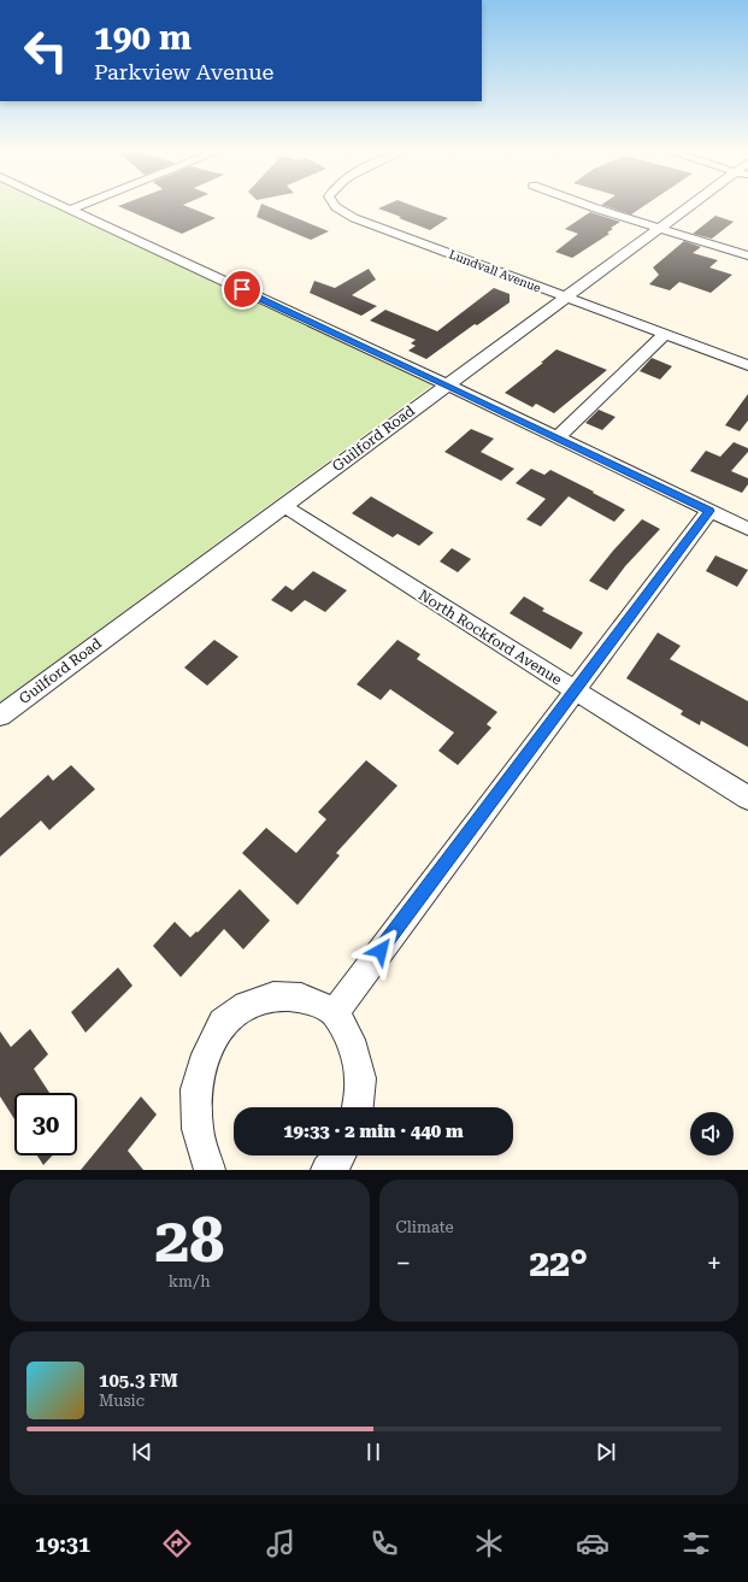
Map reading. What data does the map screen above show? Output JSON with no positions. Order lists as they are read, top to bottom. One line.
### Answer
{"streets":{"street":["Lundvall Avenue","Guilford Road","North Rockford Avenue"]},"crossings":[["Lundvall Avenue","Guilford Road"],["Guilford Road","North Rockford Avenue"]],"page":{"turn":["190 m","Parkview Avenue"],"limit":"30","trip":"19:33 · 2 min · 440 m","tile":[["28","km/h"],"Climate"],"heat":["−","22°","+"],"song":["105.3 FM","Music"],"tabs":"19:31"}}
